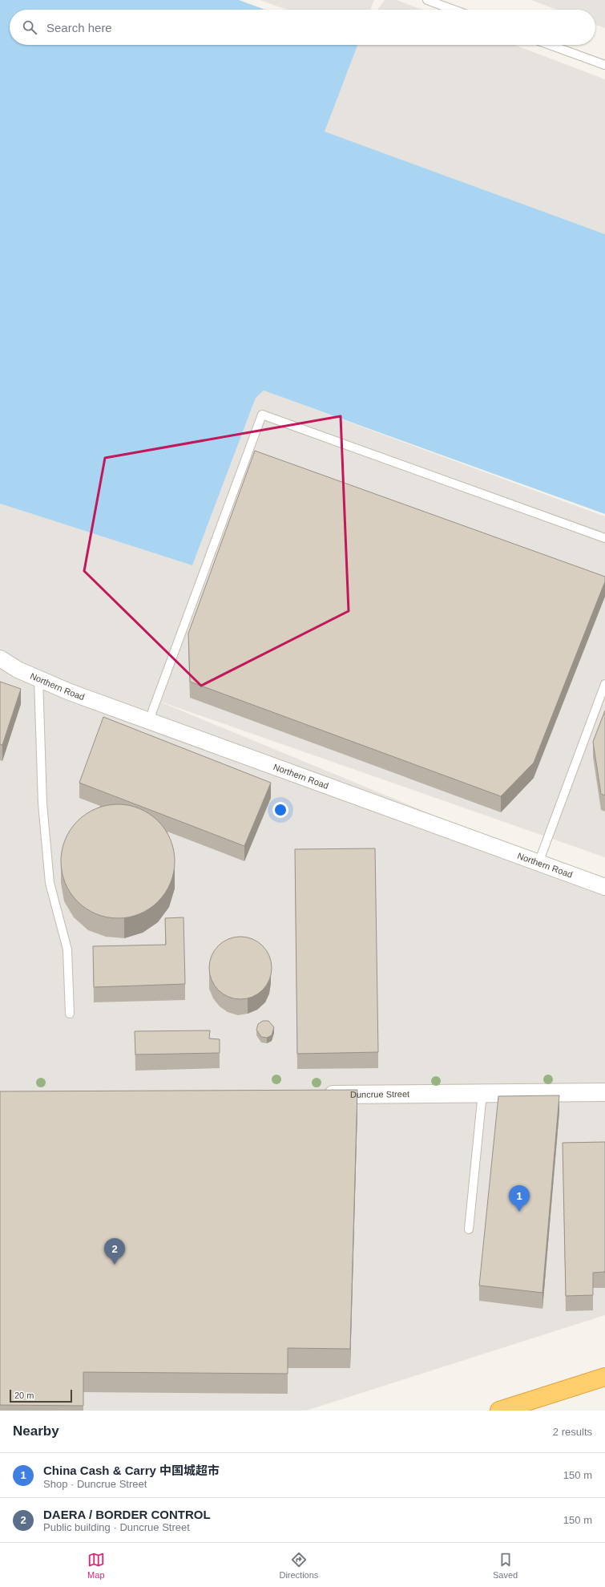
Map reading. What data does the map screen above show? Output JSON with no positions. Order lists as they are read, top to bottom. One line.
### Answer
{"streets":{"street":["Northern Road","Duncrue Street"]},"scale_bar":"20 m","page":{"search":"Search here","pins":["1","2"],"scale":"20 m","heading":["Nearby","2 results"],"list":[{"mark":"1","name":"China Cash & Carry 中国城超市","note":"Shop · Duncrue Street","value":"150 m"},{"mark":"2","name":"DAERA / BORDER CONTROL","note":"Public building · Duncrue Street","value":"150 m"}],"nav":["Map","Directions","Saved"]}}
